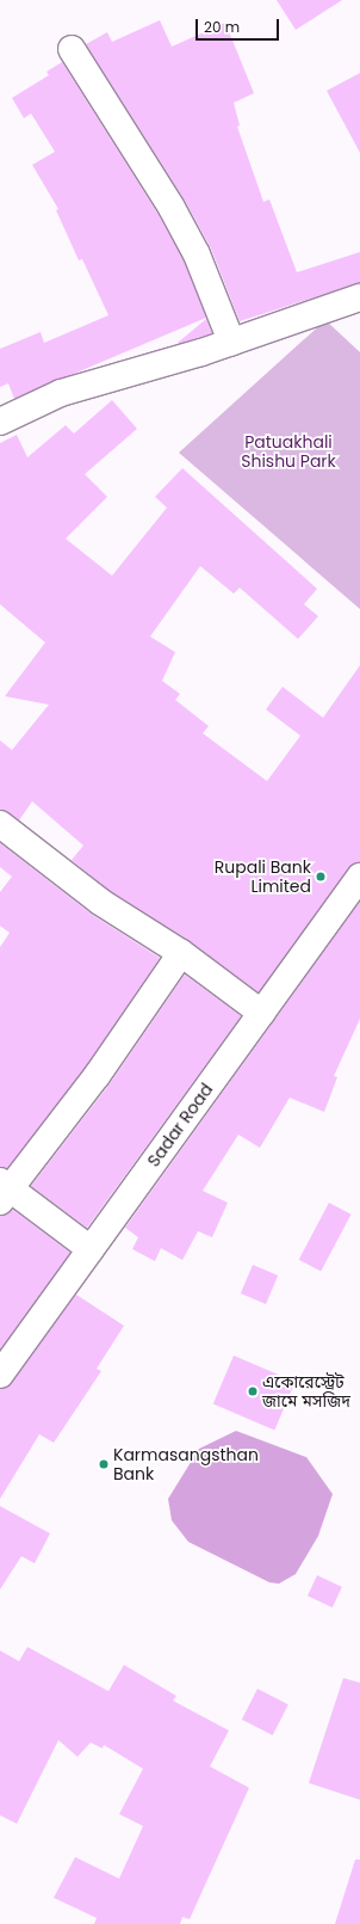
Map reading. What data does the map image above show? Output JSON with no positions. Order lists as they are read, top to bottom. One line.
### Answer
{"streets":{"street":["Sadar Road"]},"parks":["Patuakhali Shishu Park"],"places":["Rupali Bank Limited","একোরেস্ট্রেট জামে মসজিদ","Karmasangsthan Bank"],"scale_bar":"20 m"}
